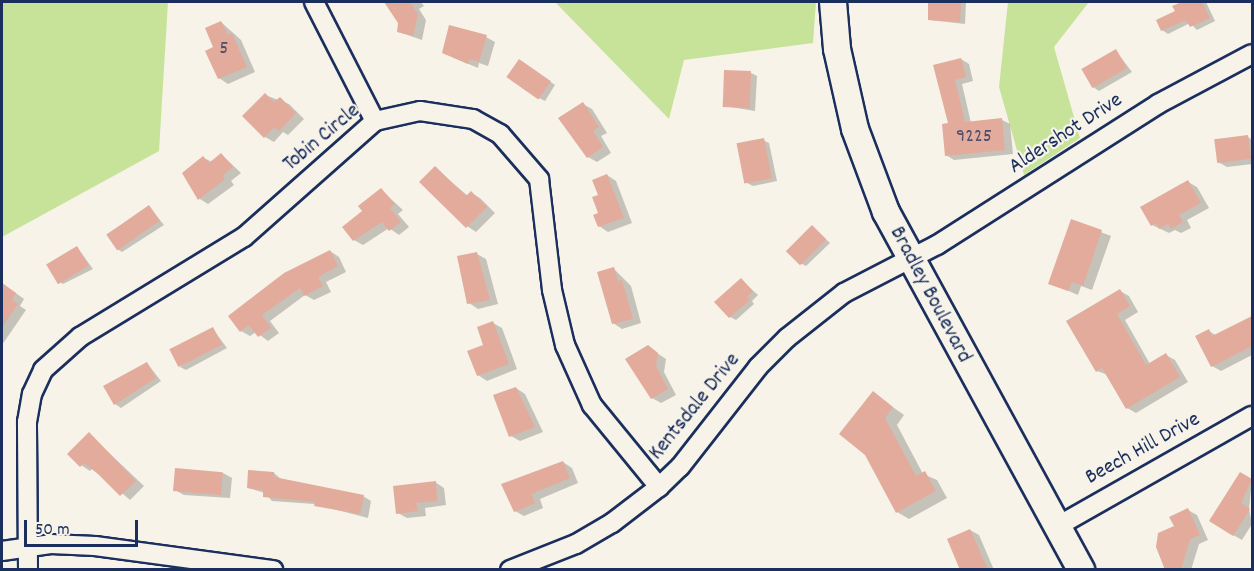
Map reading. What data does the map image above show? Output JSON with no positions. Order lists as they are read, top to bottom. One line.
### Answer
{"streets":{"main road":["Bradley Boulevard"],"street":["Aldershot Drive","Tobin Circle","Kentsdale Drive","Beech Hill Drive"]},"crossings":[["Aldershot Drive","Bradley Boulevard"],["Aldershot Drive","Kentsdale Drive"],["Tobin Circle","Kentsdale Drive"],["Bradley Boulevard","Kentsdale Drive"],["Bradley Boulevard","Beech Hill Drive"]],"house_numbers":["5","9225"],"scale_bar":"50 m"}
